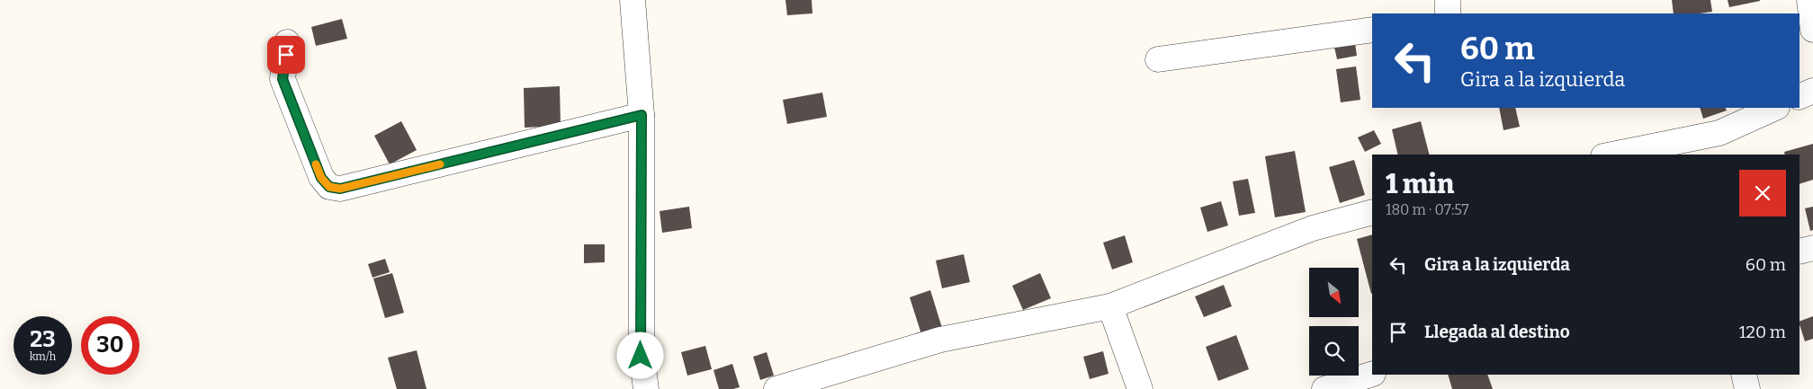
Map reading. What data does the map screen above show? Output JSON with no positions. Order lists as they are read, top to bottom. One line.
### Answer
{"north":"bottom right","page":{"turn":["60 m","Gira a la izquierda"],"heading":["1 min","180 m · 07:57"],"list":[{"name":"Gira a la izquierda","value":"60 m"},{"name":"Llegada al destino","value":"120 m"}],"speed":"23 km/h","limit":"30"}}
